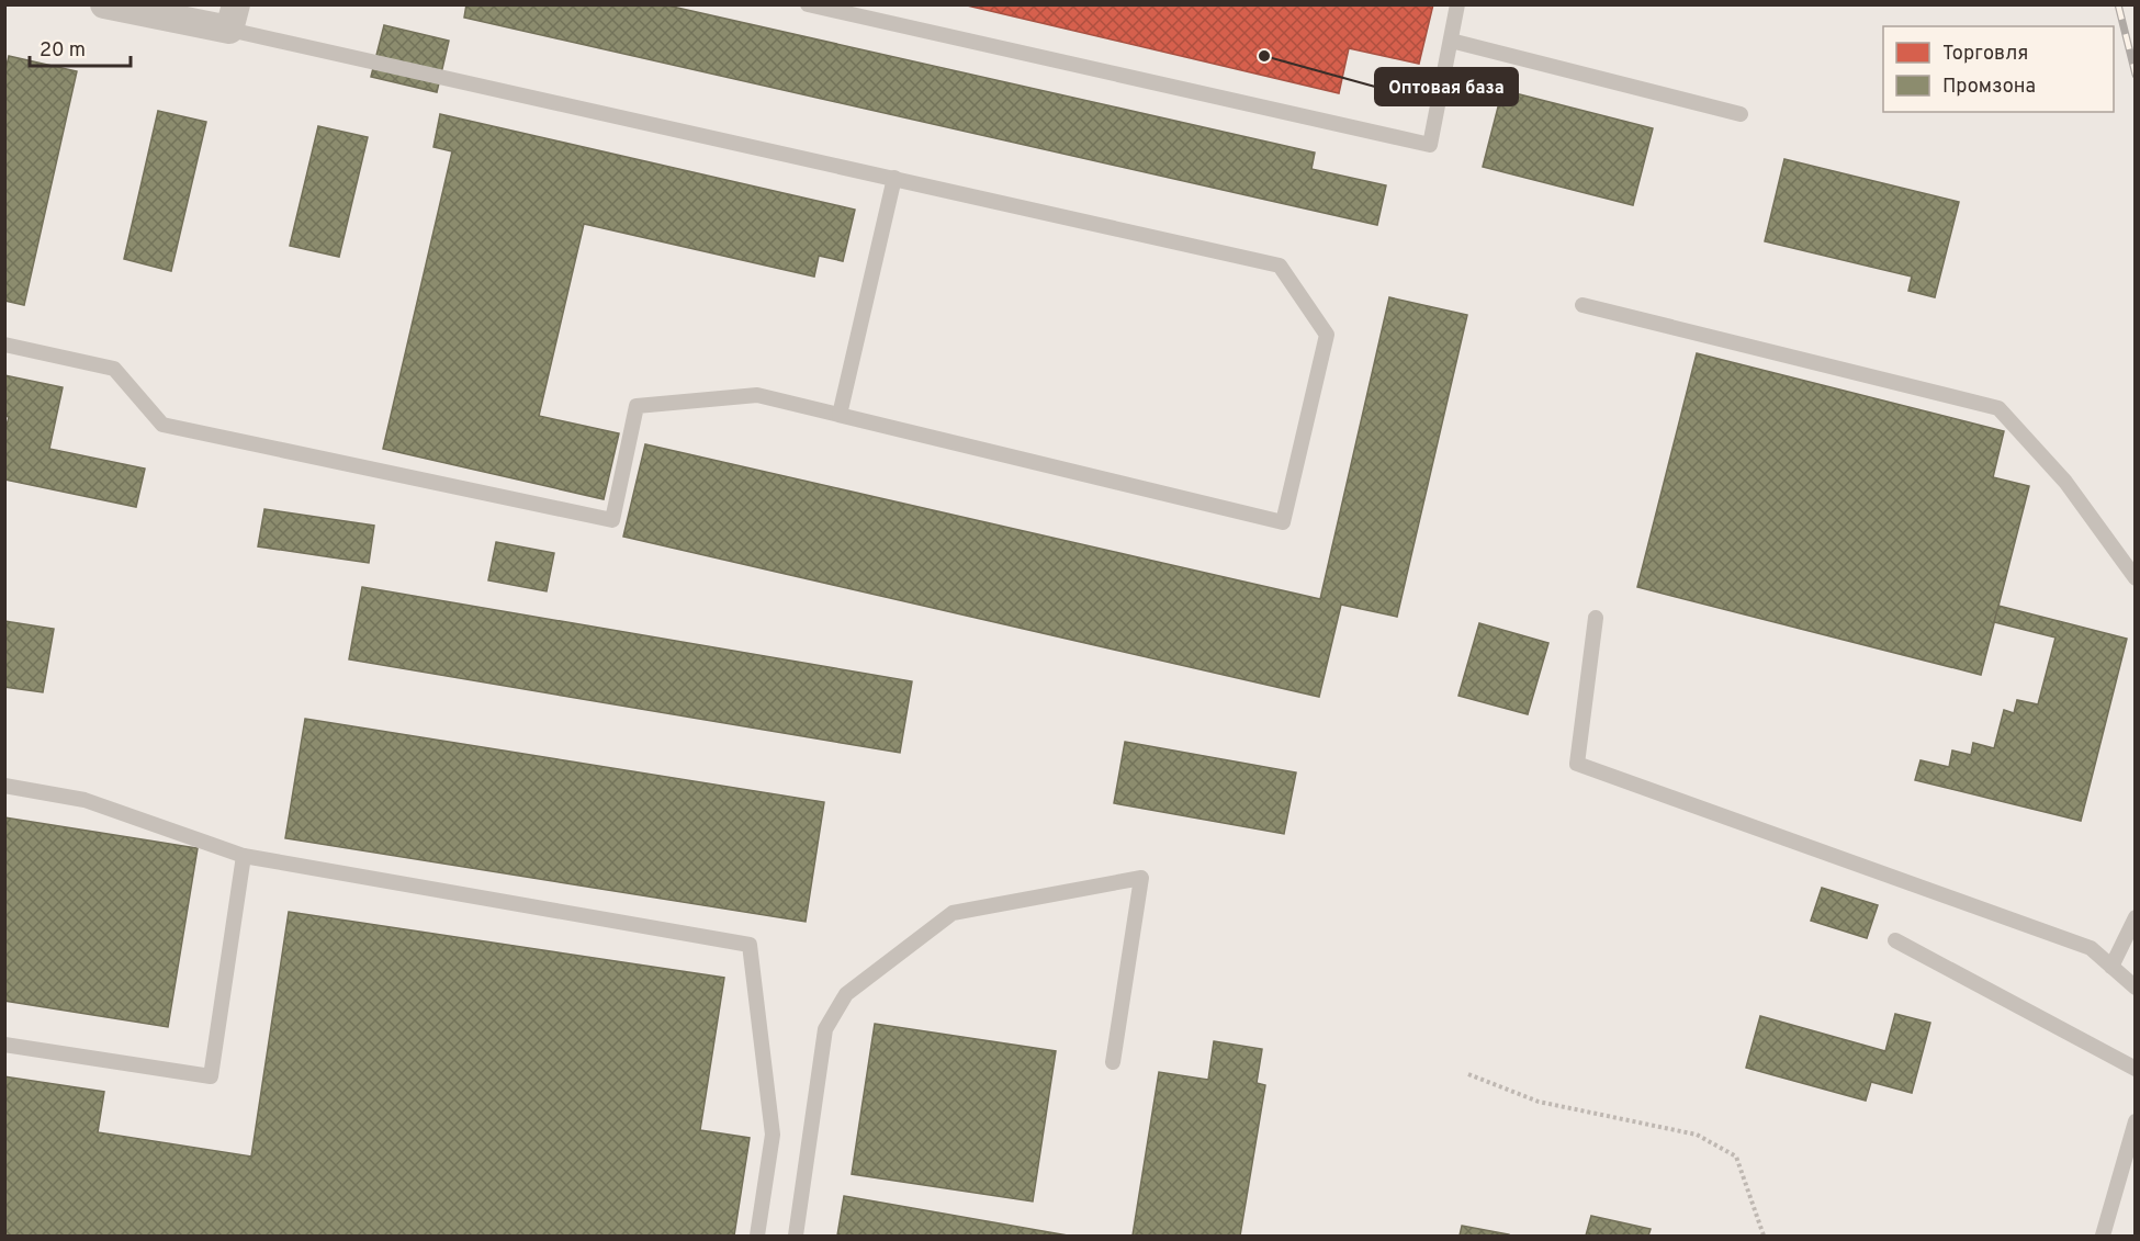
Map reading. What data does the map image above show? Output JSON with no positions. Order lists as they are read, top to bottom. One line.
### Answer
{"places":["Оптовая база"],"legend":["Торговля","Промзона"],"scale_bar":"20 m"}
